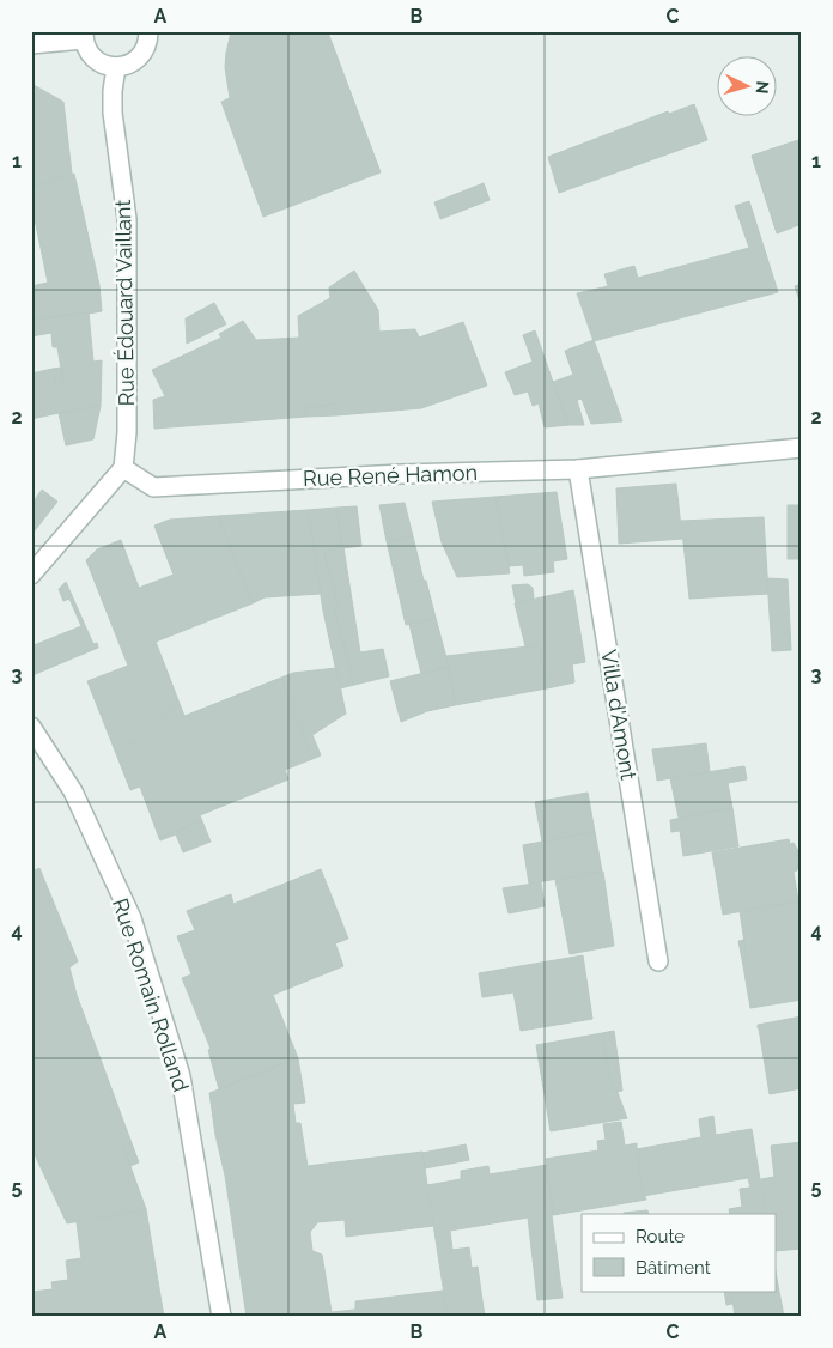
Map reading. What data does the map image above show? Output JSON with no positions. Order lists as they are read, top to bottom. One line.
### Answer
{"streets":{"street":["Rue Édouard Vaillant","Rue René Hamon","Villa d'Amont","Rue Romain Rolland"]},"crossings":[["Rue Édouard Vaillant","Rue René Hamon"],["Rue René Hamon","Villa d'Amont"]],"legend":["Route","Bâtiment"],"north":"right","grid":{"columns":["A","B","C"],"rows":["1","2","3","4","5"]}}
